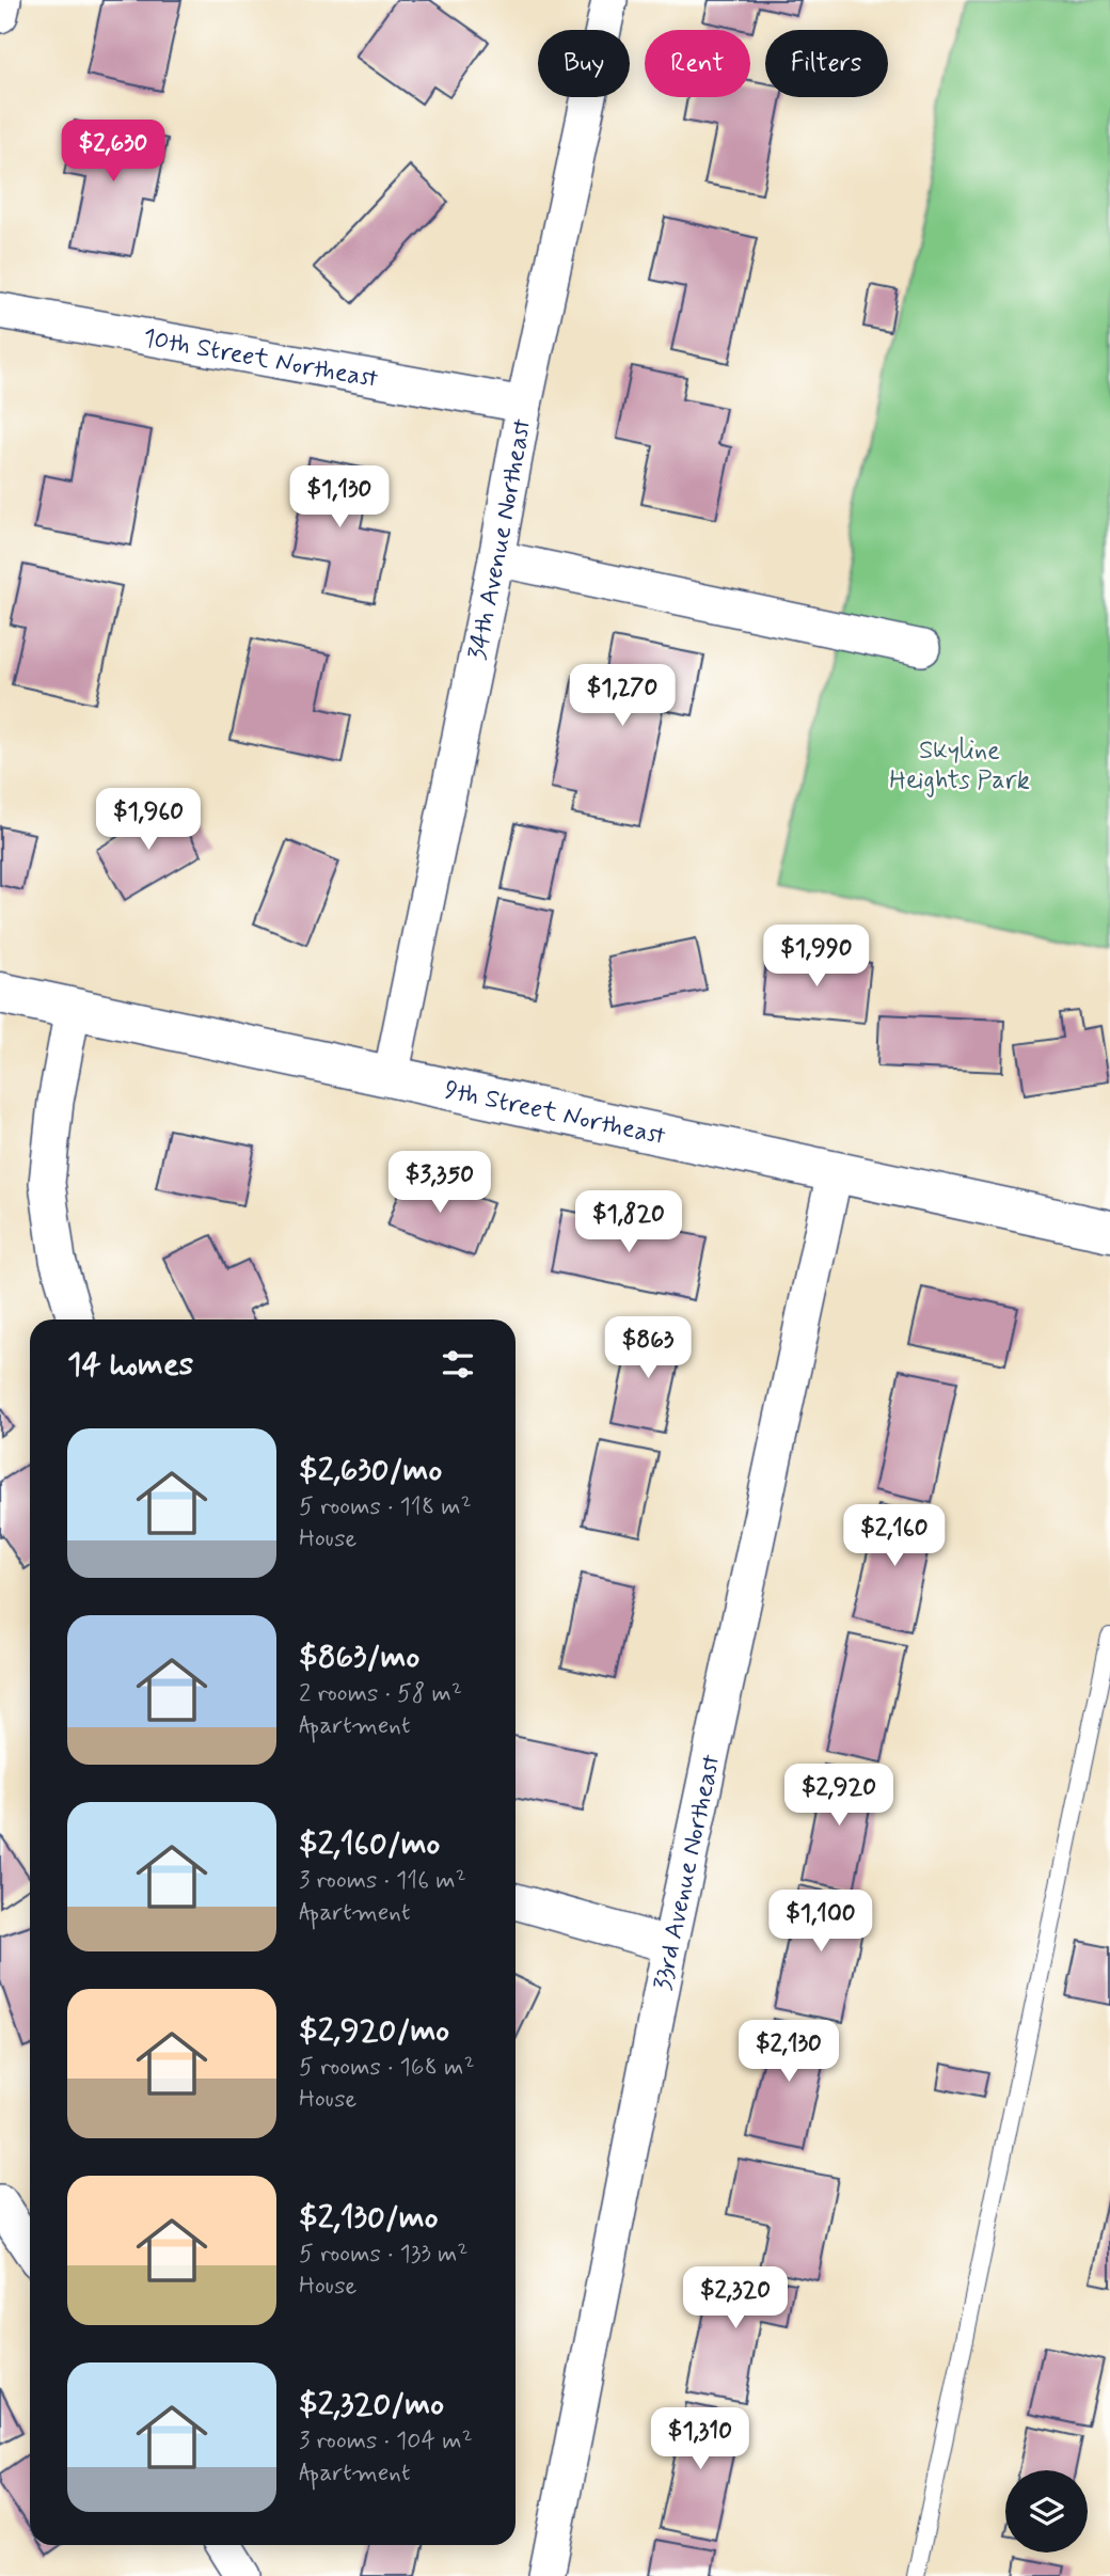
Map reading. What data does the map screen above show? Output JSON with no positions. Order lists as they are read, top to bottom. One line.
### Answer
{"streets":{"street":["10th Street Northeast","34th Avenue Northeast","9th Street Northeast","33rd Avenue Northeast"]},"crossings":[["10th Street Northeast","34th Avenue Northeast"],["34th Avenue Northeast","9th Street Northeast"],["9th Street Northeast","33rd Avenue Northeast"]],"parks":["Skyline Heights Park"],"page":{"chip":["Buy","Rent","Filters"],"price":["$2,630","$1,130","$1,270","$1,960","$1,990","$3,350","$1,820","$863","$2,160","$2,920","$1,100","$2,130","$2,320","$1,310"],"heading":"14 homes","list":[{"name":"$2,630/mo","note":"5 rooms · 118 m² · House"},{"name":"$863/mo","note":"2 rooms · 58 m² · Apartment"},{"name":"$2,160/mo","note":"3 rooms · 116 m² · Apartment"},{"name":"$2,920/mo","note":"5 rooms · 168 m² · House"},{"name":"$2,130/mo","note":"5 rooms · 133 m² · House"},{"name":"$2,320/mo","note":"3 rooms · 104 m² · Apartment"}]}}
